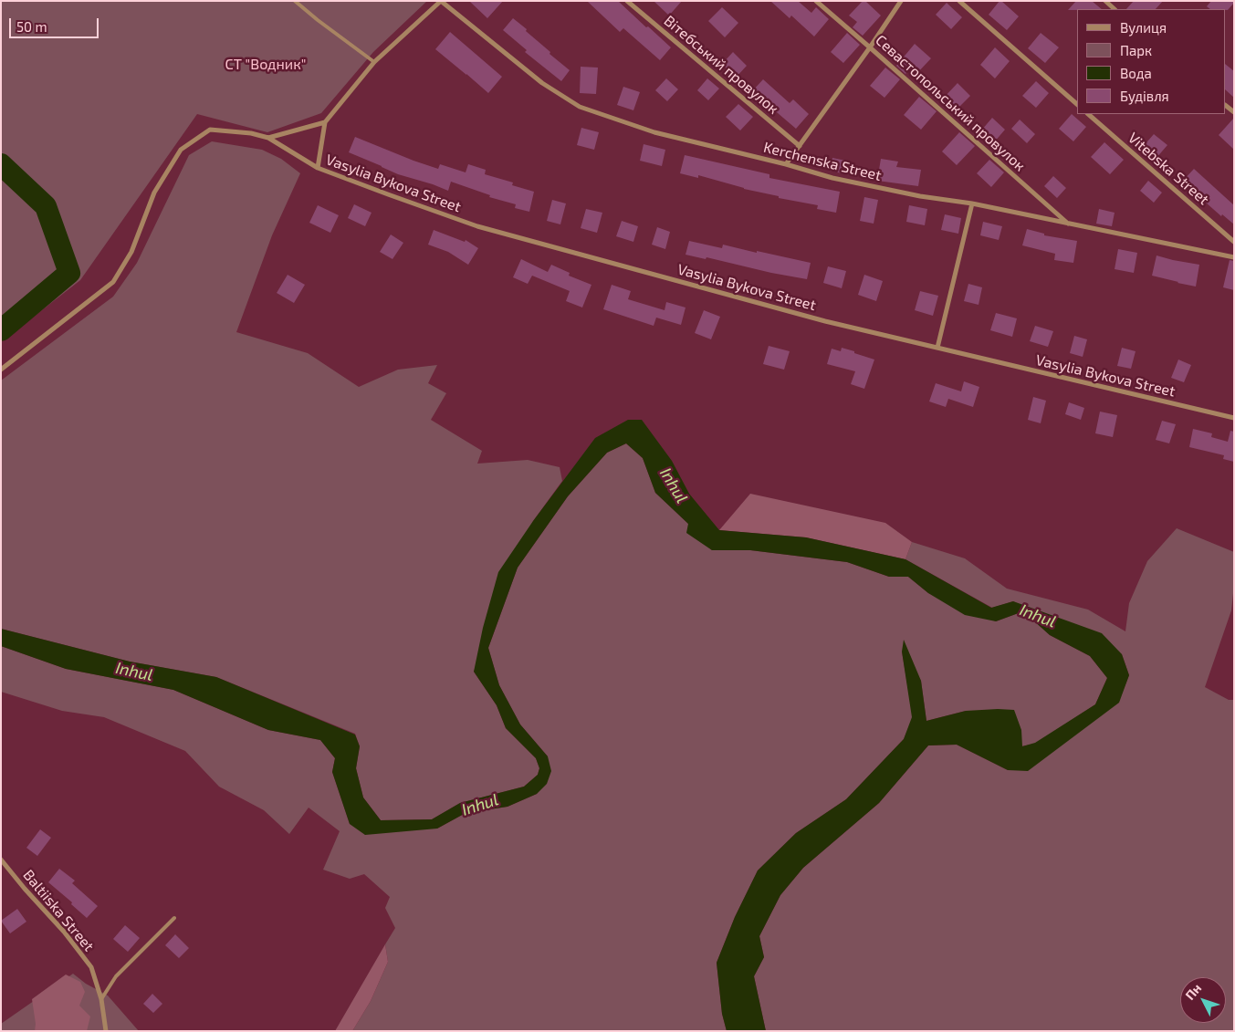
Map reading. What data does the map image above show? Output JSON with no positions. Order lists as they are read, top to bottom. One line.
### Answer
{"streets":{"street":["Вітебський провулок","Севастопольський провулок","Kerchenska Street","Vitebska Street","Vasylia Bykova Street","Baltiiska Street"]},"crossings":[["Севастопольський провулок","Kerchenska Street"]],"water":["Inhul"],"parks":["СТ \"Водник\""],"legend":["Вулиця","Парк","Вода","Будівля"],"scale_bar":"50 m","north":"top left"}
